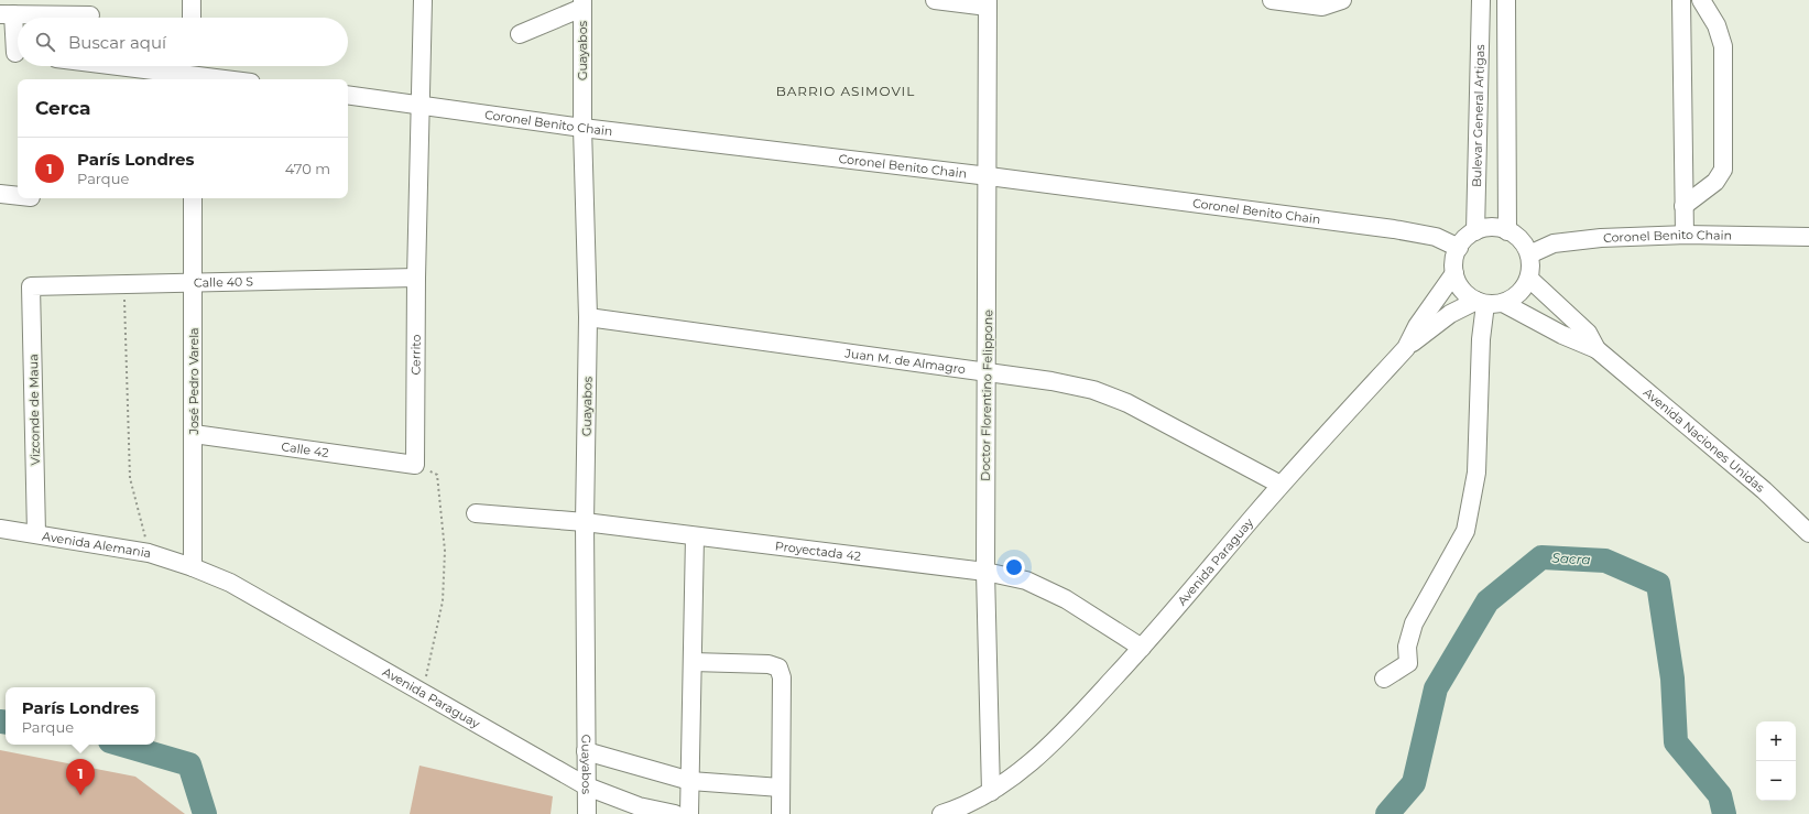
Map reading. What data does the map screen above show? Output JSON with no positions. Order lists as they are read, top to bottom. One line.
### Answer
{"streets":{"street":["Guayabos","Bulevar General Artigas","Coronel Benito Chain","Calle 40 S","Cerrito","Juan M. de Almagro","José Pedro Varela","Doctor Florentino Felippone","Vizconde de Maua","Avenida Naciones Unidas","Calle 42","Avenida Alemania","Proyectada 42","Avenida Paraguay"]},"crossings":[["Guayabos","Coronel Benito Chain"],["Guayabos","Juan M. de Almagro"],["Guayabos","Proyectada 42"],["Guayabos","Avenida Paraguay"],["Bulevar General Artigas","Coronel Benito Chain"],["Bulevar General Artigas","Avenida Paraguay"],["Coronel Benito Chain","Cerrito"],["Coronel Benito Chain","Doctor Florentino Felippone"],["Coronel Benito Chain","Avenida Paraguay"],["Calle 40 S","Cerrito"],["Calle 40 S","José Pedro Varela"],["Calle 40 S","Vizconde de Maua"],["Cerrito","Calle 42"],["Juan M. de Almagro","Doctor Florentino Felippone"],["Juan M. de Almagro","Avenida Paraguay"],["José Pedro Varela","Calle 42"],["José Pedro Varela","Avenida Alemania"],["José Pedro Varela","Avenida Paraguay"],["Doctor Florentino Felippone","Proyectada 42"],["Doctor Florentino Felippone","Avenida Paraguay"],["Vizconde de Maua","Avenida Alemania"],["Avenida Alemania","Avenida Paraguay"],["Proyectada 42","Avenida Paraguay"]],"districts":["BARRIO ASIMOVIL"],"water":["Sacra"],"page":{"search":"Buscar aquí","heading":"Cerca","list":[{"mark":"1","name":"París Londres","note":"Parque","value":"470 m"}],"popup":["París Londres","Parque"],"map_buttons":["+","−"],"pins":"1"}}
